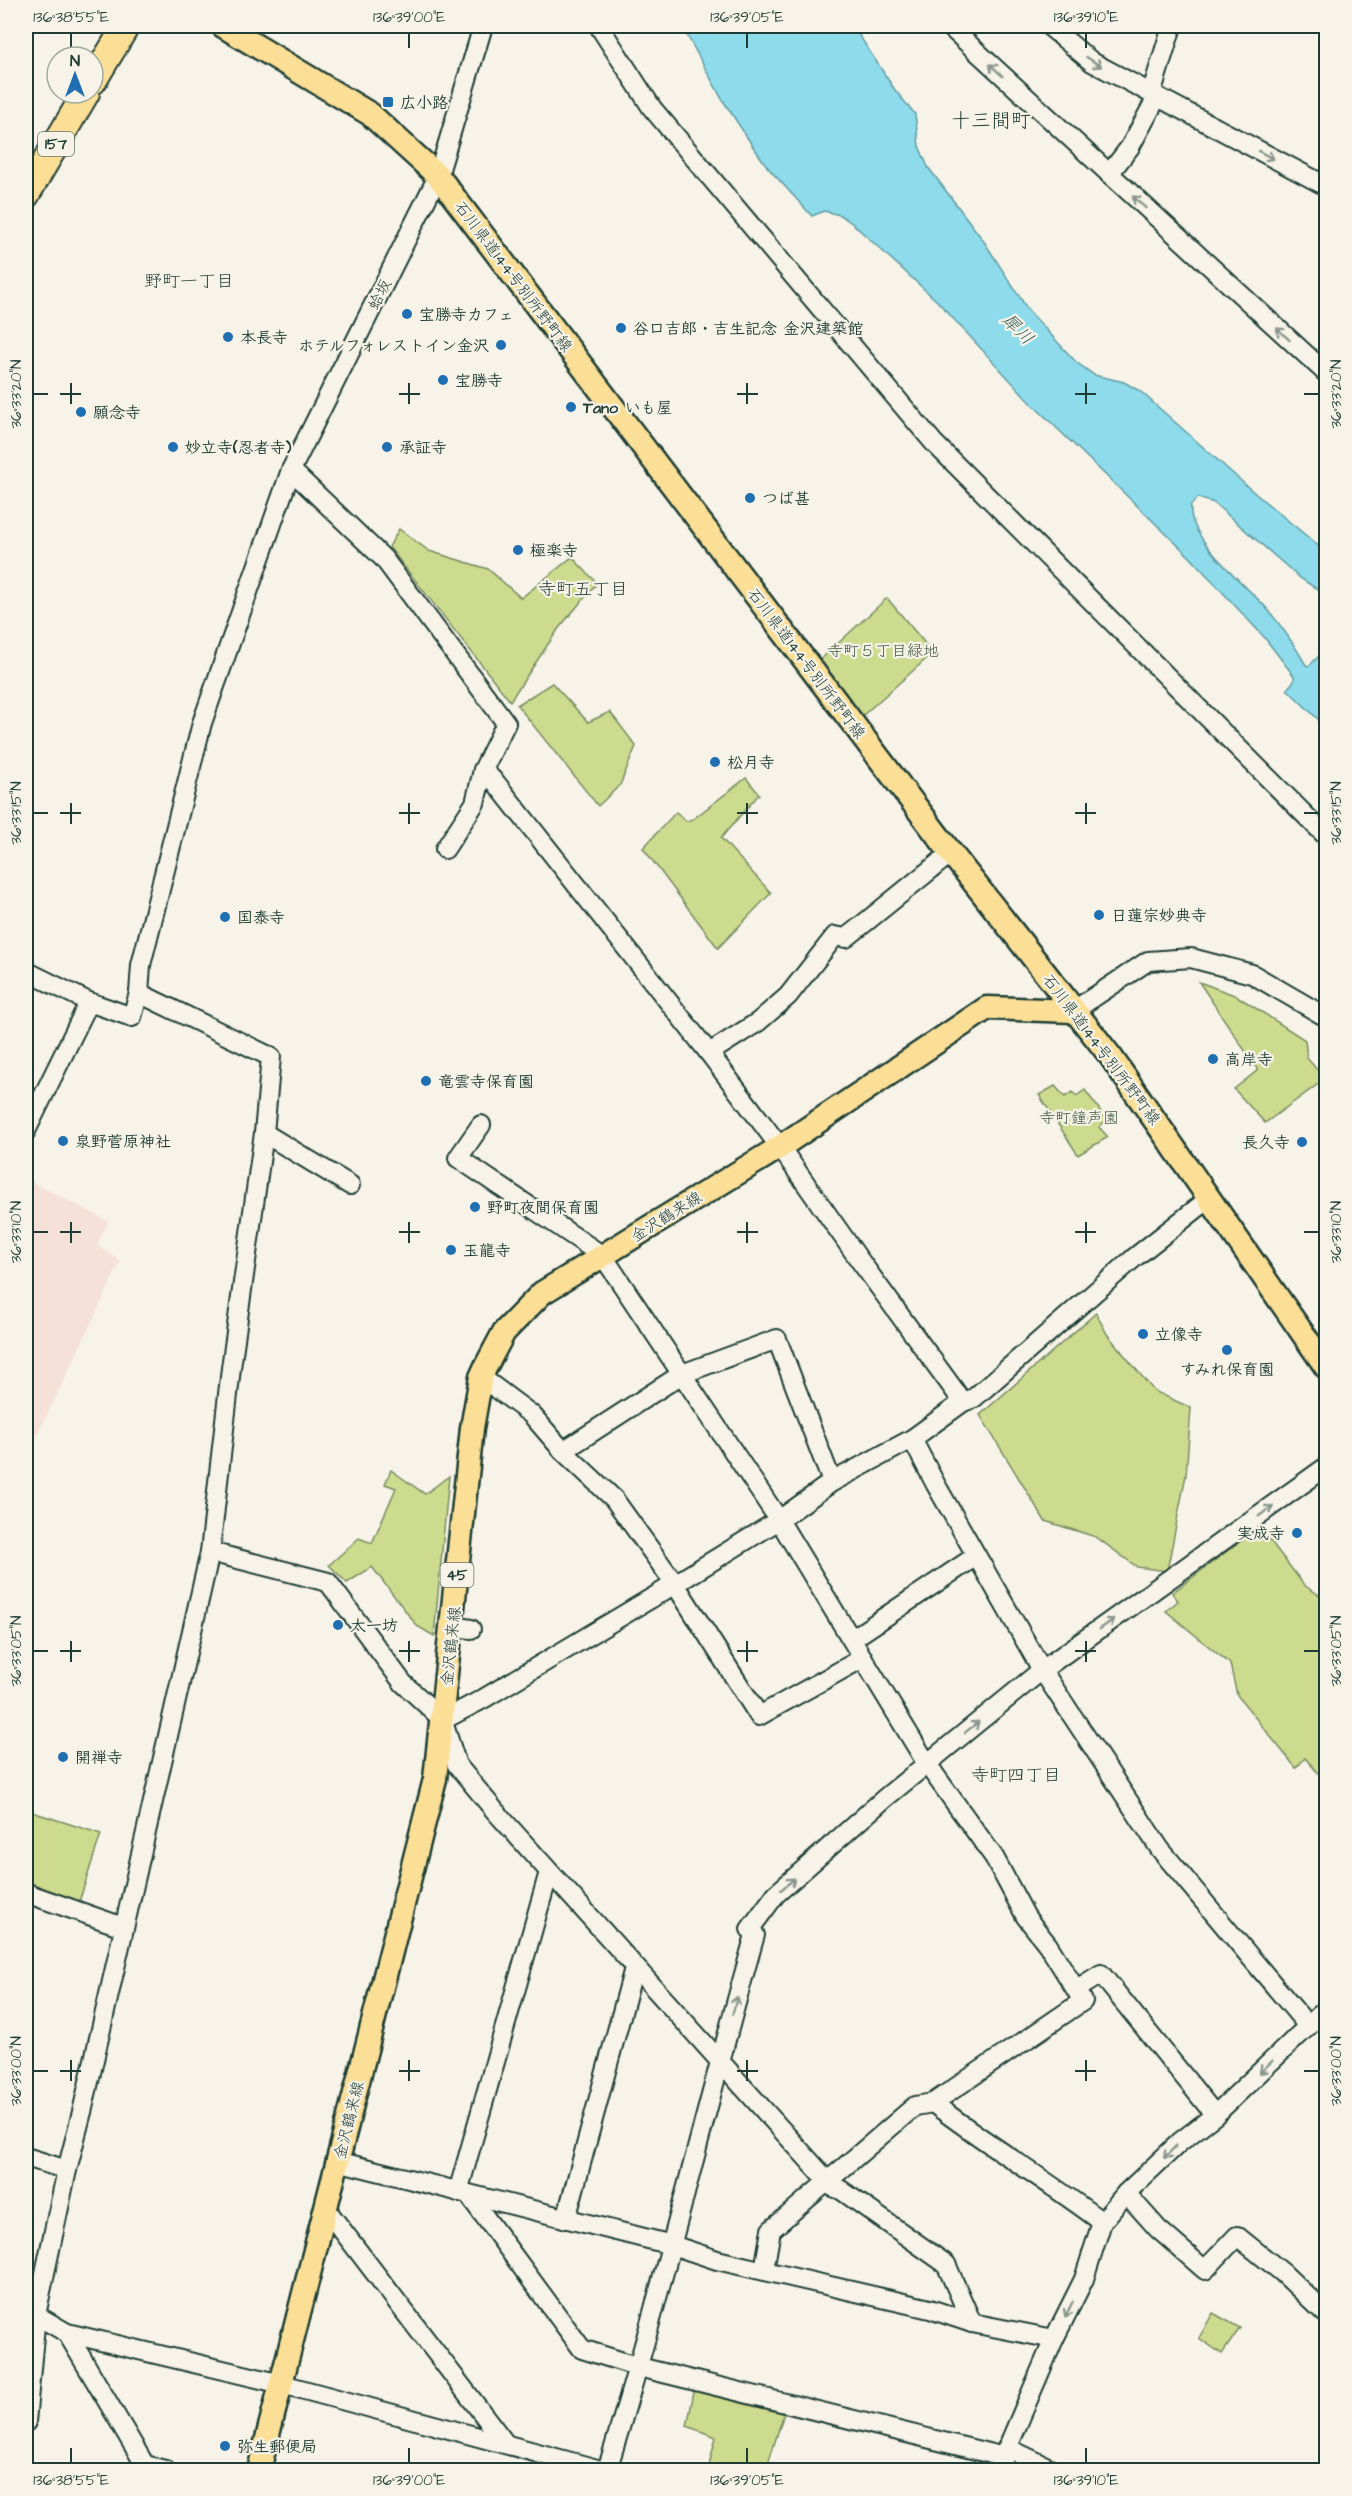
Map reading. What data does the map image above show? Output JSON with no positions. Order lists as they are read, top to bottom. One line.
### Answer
{"streets":{"highway":["157"],"main road":["石川県道144号別所野町線","金沢鶴来線","45"],"street":["蛤坂"]},"crossings":[["石川県道144号別所野町線","蛤坂"],["石川県道144号別所野町線","金沢鶴来線"]],"districts":["十三間町","野町一丁目","寺町五丁目","寺町四丁目"],"water":["犀川"],"parks":["寺町５丁目緑地","寺町鐘声園"],"places":{"transit":["広小路"],"other":["宝勝寺カフェ","谷口吉郎・吉生記念 金沢建築館","本長寺","ホテルフォレストイン金沢","宝勝寺","Tano いも屋","願念寺","妙立寺(忍者寺)","承証寺","つば甚","極楽寺","松月寺","日蓮宗妙典寺","国泰寺","高岸寺","竜雲寺保育園","泉野菅原神社","長久寺","野町夜間保育園","玉龍寺","立像寺","すみれ保育園","実成寺","太一坊","開禅寺","弥生郵便局"]},"north":"top","coordinates":["136°38'55\"E","136°39'00\"E","136°39'05\"E","136°39'10\"E","36°33'20\"N","36°33'15\"N","36°33'10\"N","36°33'05\"N","36°33'00\"N"]}
